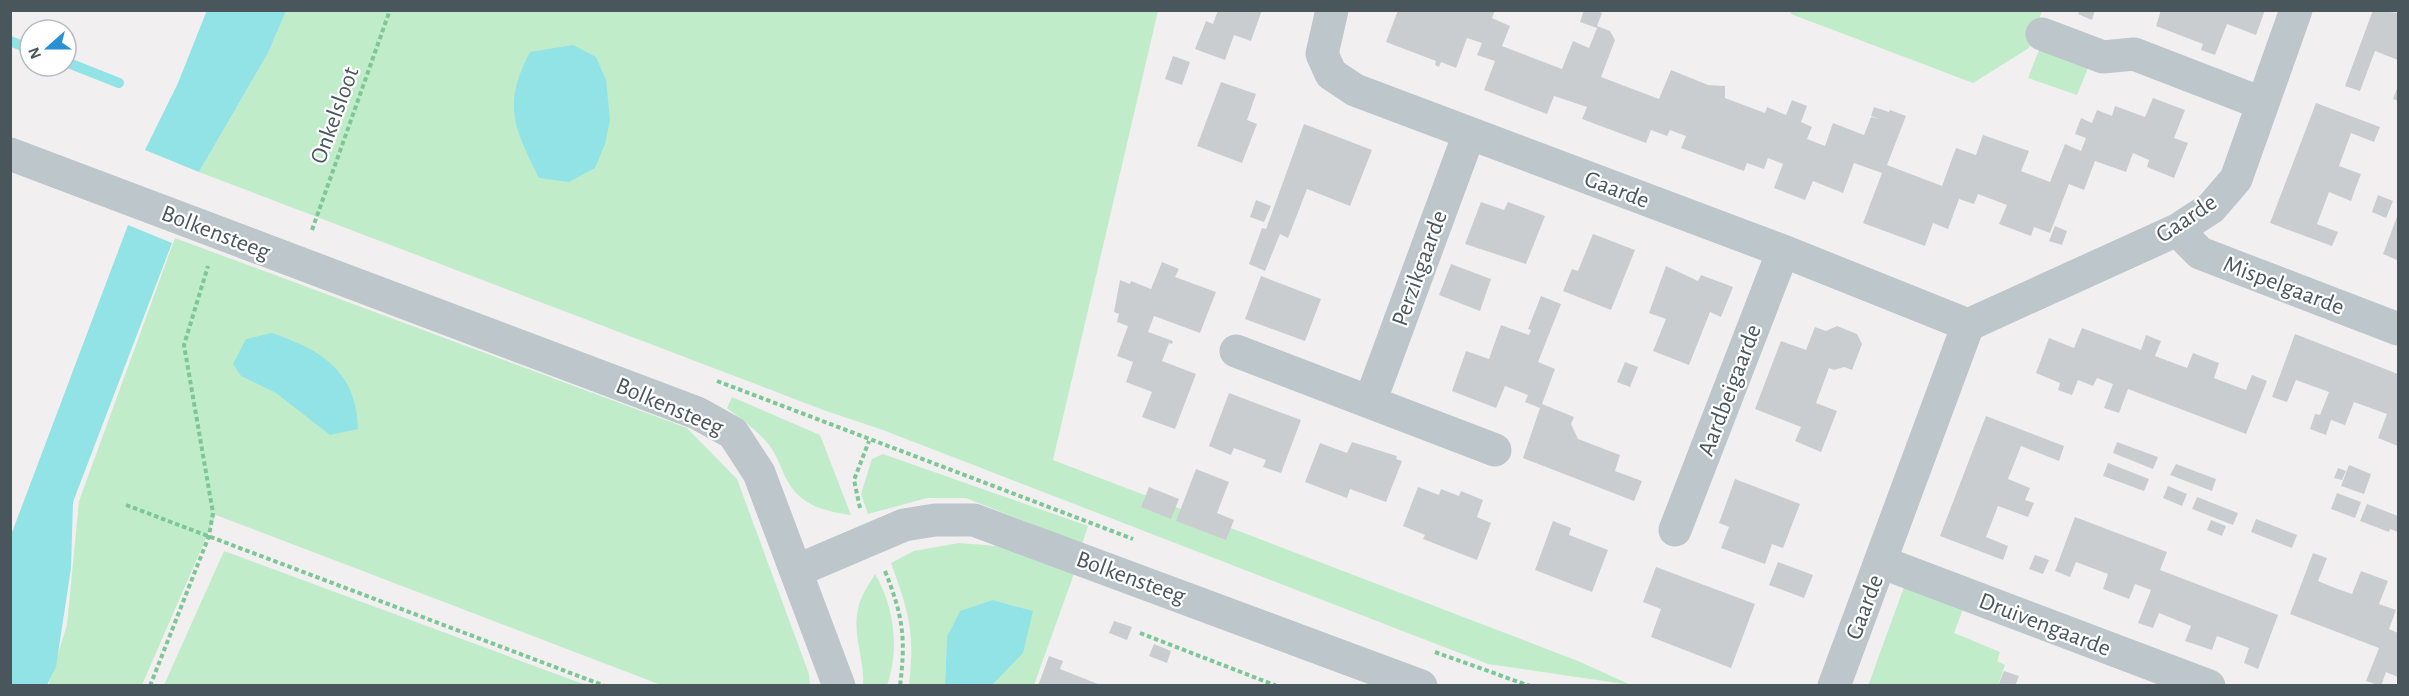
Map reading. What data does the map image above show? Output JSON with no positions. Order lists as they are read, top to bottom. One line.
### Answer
{"streets":{"street":["Gaarde","Bolkensteeg","Perzikgaarde","Mispelgaarde","Aardbeigaarde","Druivengaarde"],"path":["Onkelsloot"]},"crossings":[["Gaarde","Perzikgaarde"],["Gaarde","Mispelgaarde"],["Gaarde","Aardbeigaarde"],["Gaarde","Druivengaarde"]],"north":"left"}
